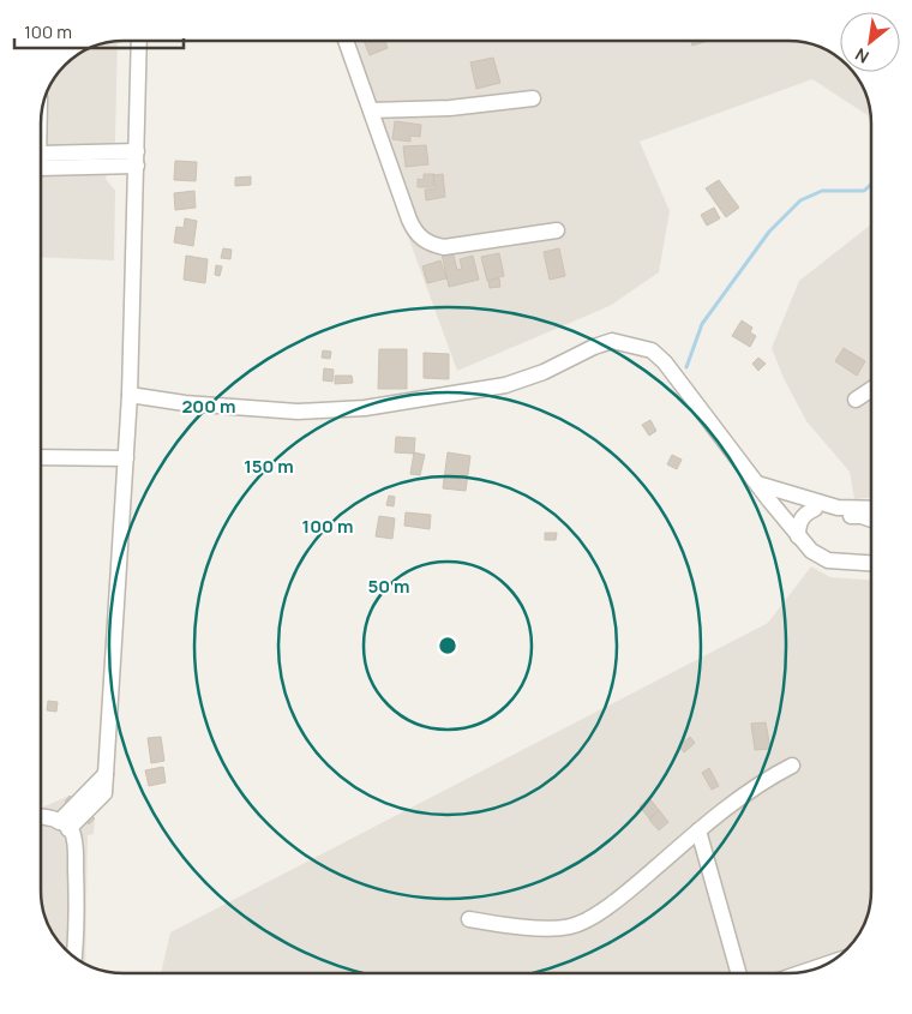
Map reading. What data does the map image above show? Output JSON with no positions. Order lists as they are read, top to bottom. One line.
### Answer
{"scale_bar":"100 m","north":"bottom left","rings":["200 m","150 m","100 m","50 m"]}
